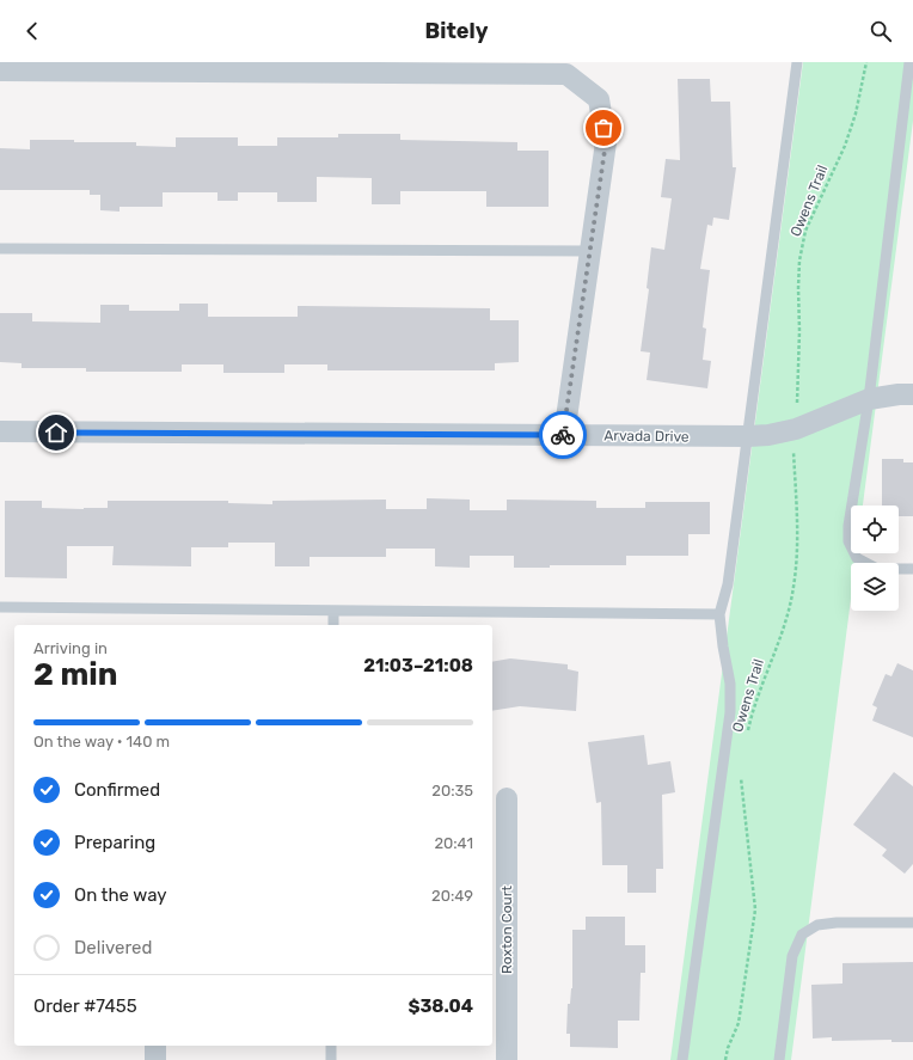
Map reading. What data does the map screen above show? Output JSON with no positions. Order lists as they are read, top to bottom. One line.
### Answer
{"streets":{"street":["Arvada Drive","Roxton Court"],"path":["Owens Trail"]},"page":{"header":"Bitely","heading":["2 min","Arriving in","21:03–21:08"],"panel":["Order #7455","$38.04"],"bar":"On the way · 140 m","list":[["Confirmed","20:35"],["Preparing","20:41"],["On the way","20:49"],"Delivered"]}}
